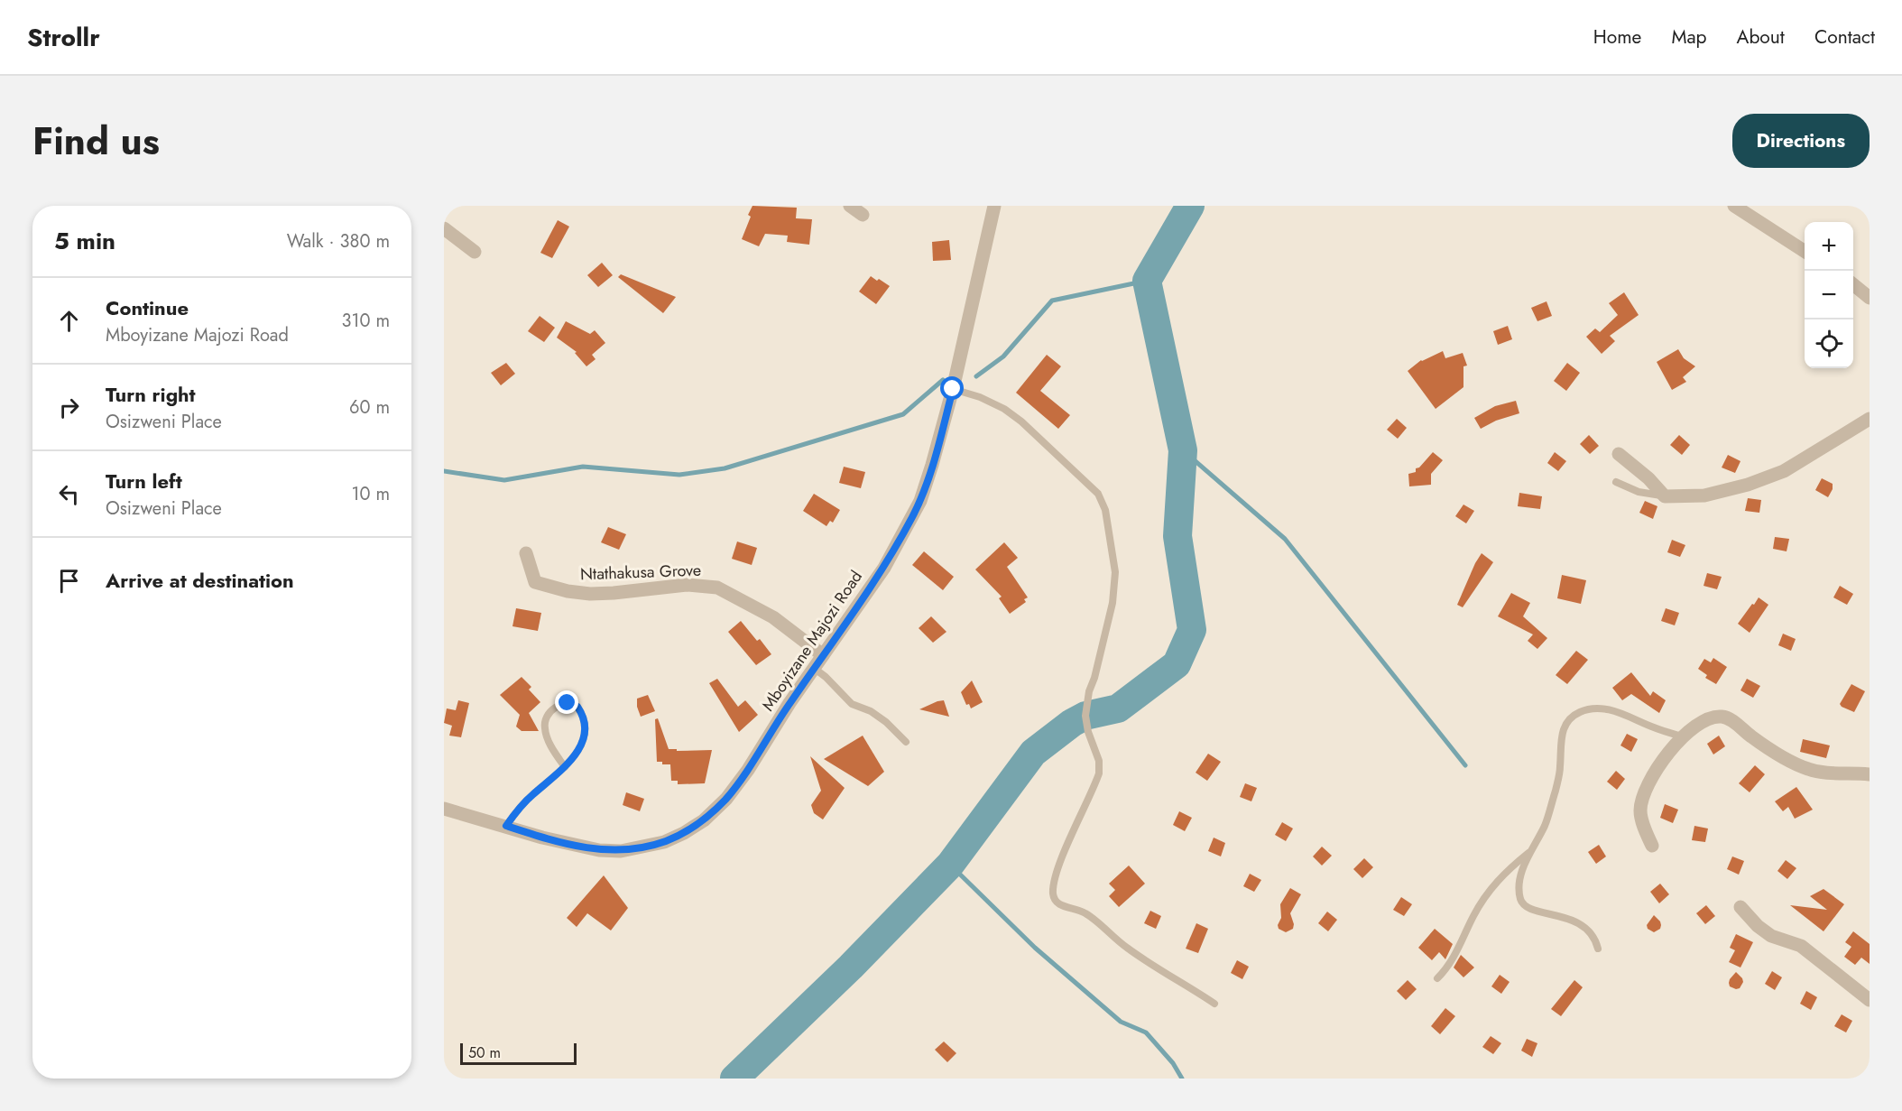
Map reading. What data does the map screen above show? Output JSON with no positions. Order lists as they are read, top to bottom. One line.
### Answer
{"streets":{"street":["Ntathakusa Grove","Mboyizane Majozi Road"]},"crossings":[["Ntathakusa Grove","Mboyizane Majozi Road"]],"scale_bar":"50 m","page":{"header":"Strollr","nav":["Home","Map","About","Contact"],"title":"Find us","buttons":"Directions","heading":["5 min","Walk · 380 m"],"map_buttons":["+","−"],"list":[["Continue","Mboyizane Majozi Road","310 m"],["Turn right","Osizweni Place","60 m"],["Turn left","Osizweni Place","10 m"],"Arrive at destination"],"scale":"50 m"}}
